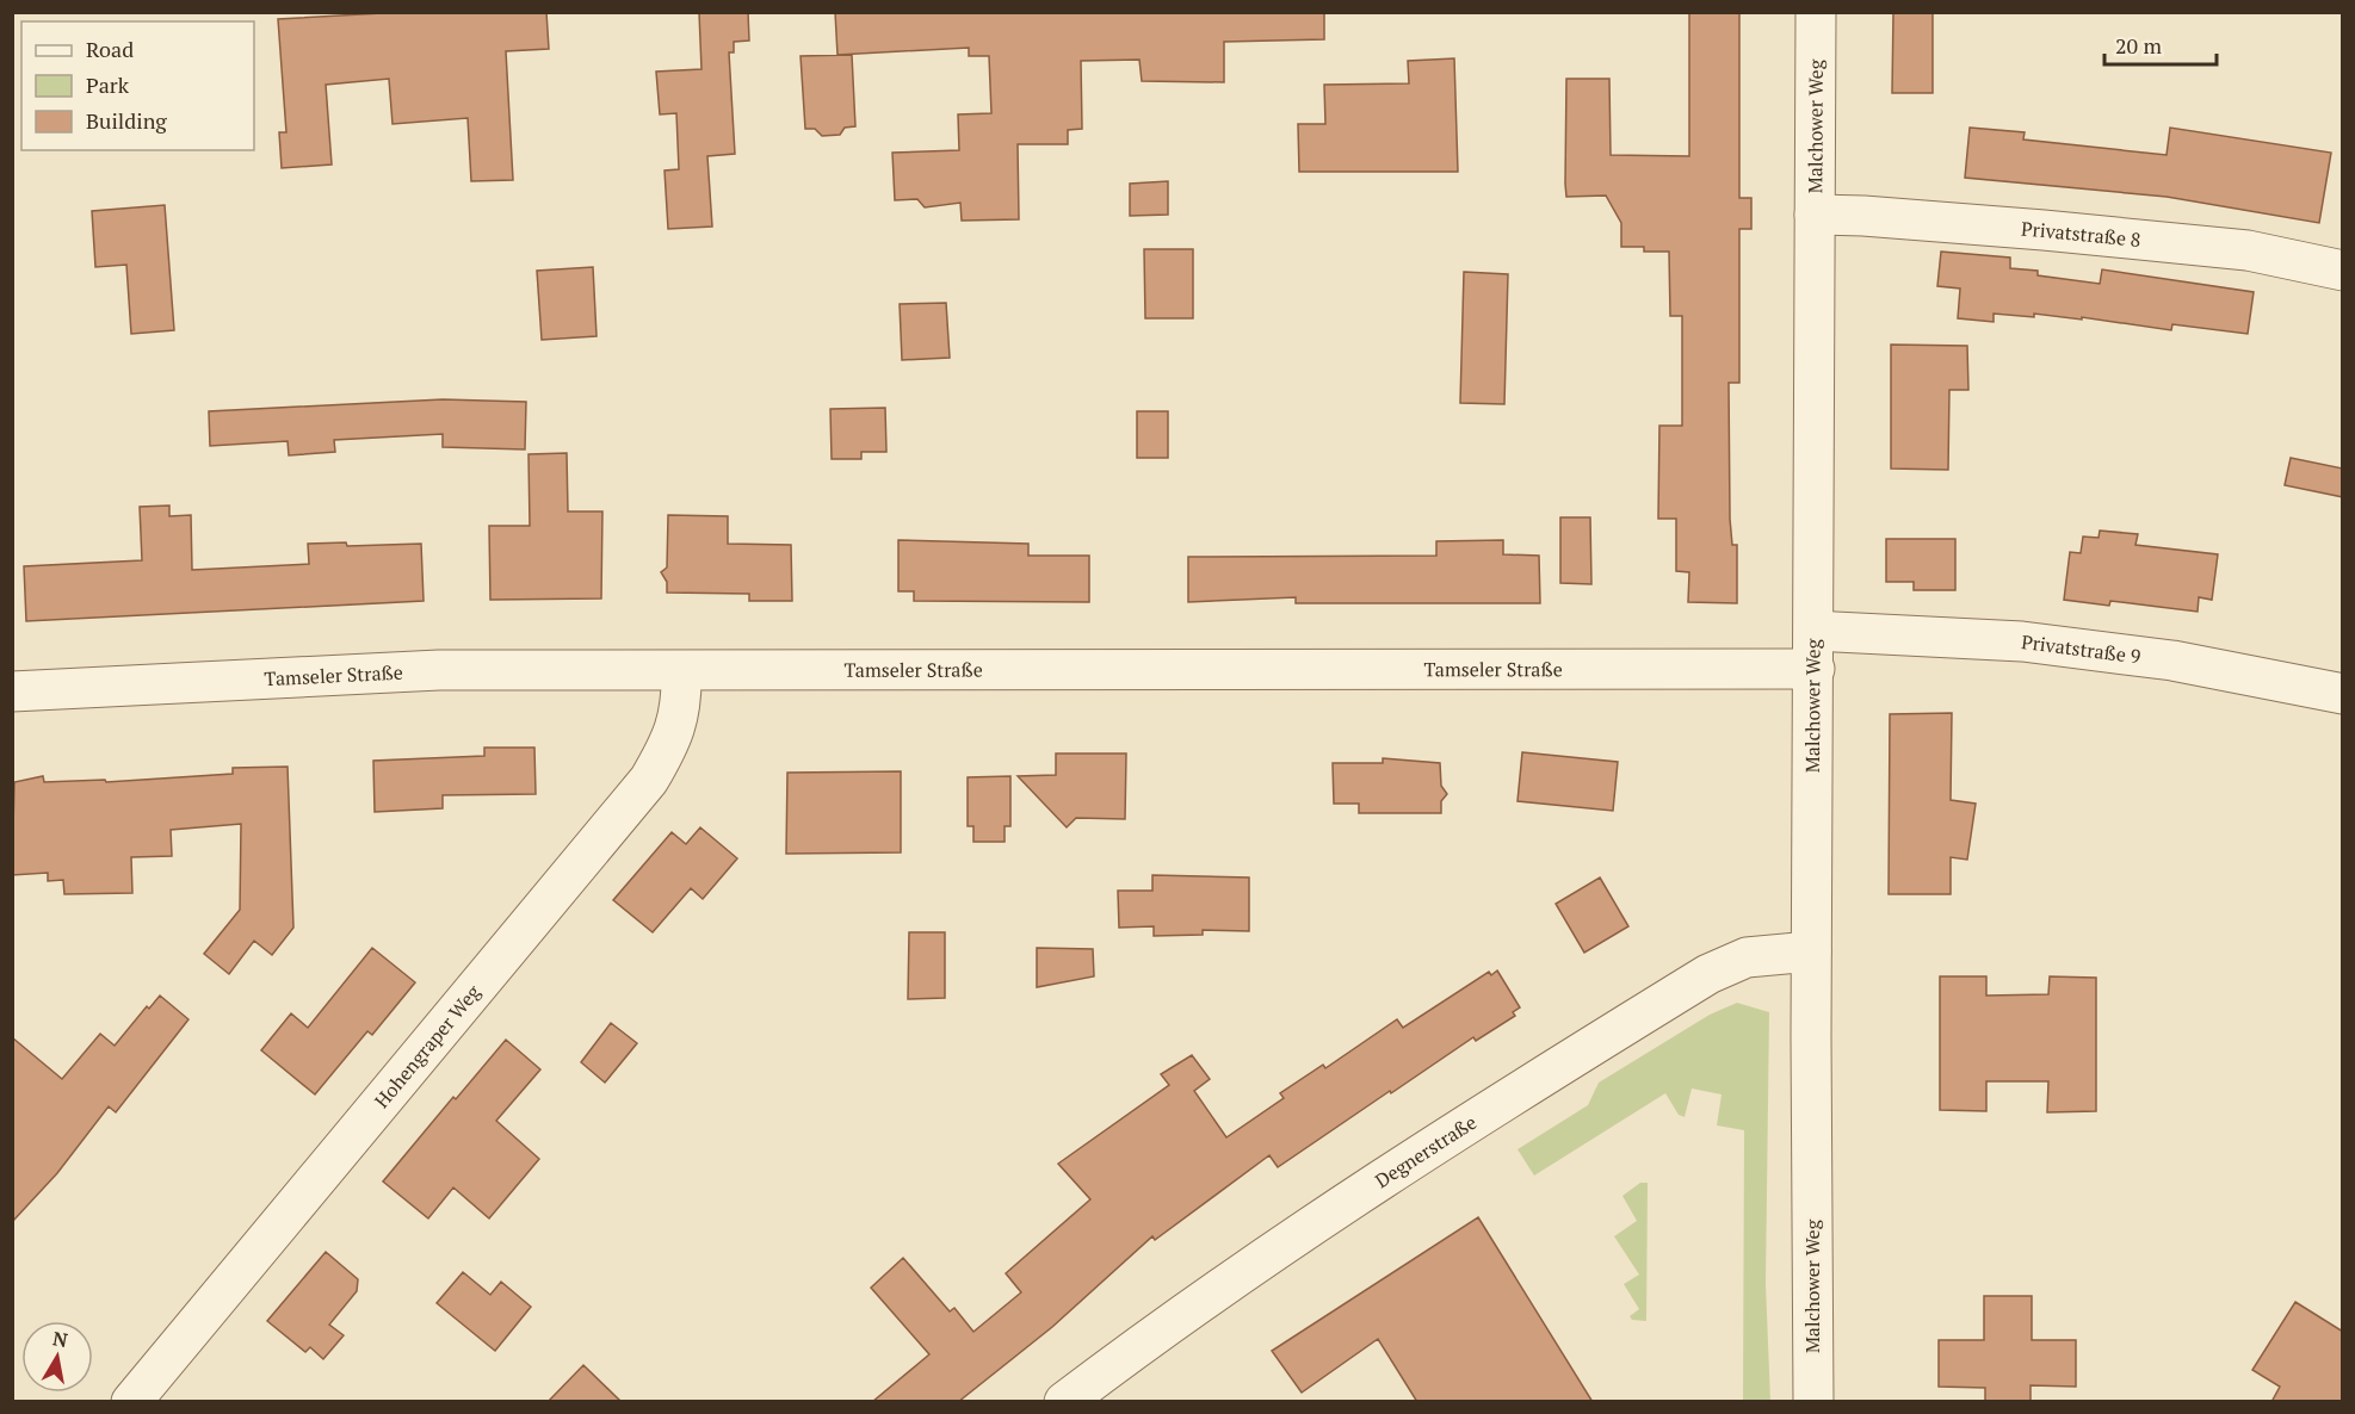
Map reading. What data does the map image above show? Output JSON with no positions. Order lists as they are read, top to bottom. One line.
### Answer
{"streets":{"street":["Malchower Weg","Privatstraße 8","Privatstraße 9","Tamseler Straße","Hohengraper Weg","Degnerstraße"]},"crossings":[["Malchower Weg","Privatstraße 8"],["Malchower Weg","Privatstraße 9"],["Malchower Weg","Tamseler Straße"],["Malchower Weg","Degnerstraße"],["Privatstraße 9","Tamseler Straße"],["Tamseler Straße","Hohengraper Weg"]],"legend":["Road","Park","Building"],"scale_bar":"20 m","north":"top"}
